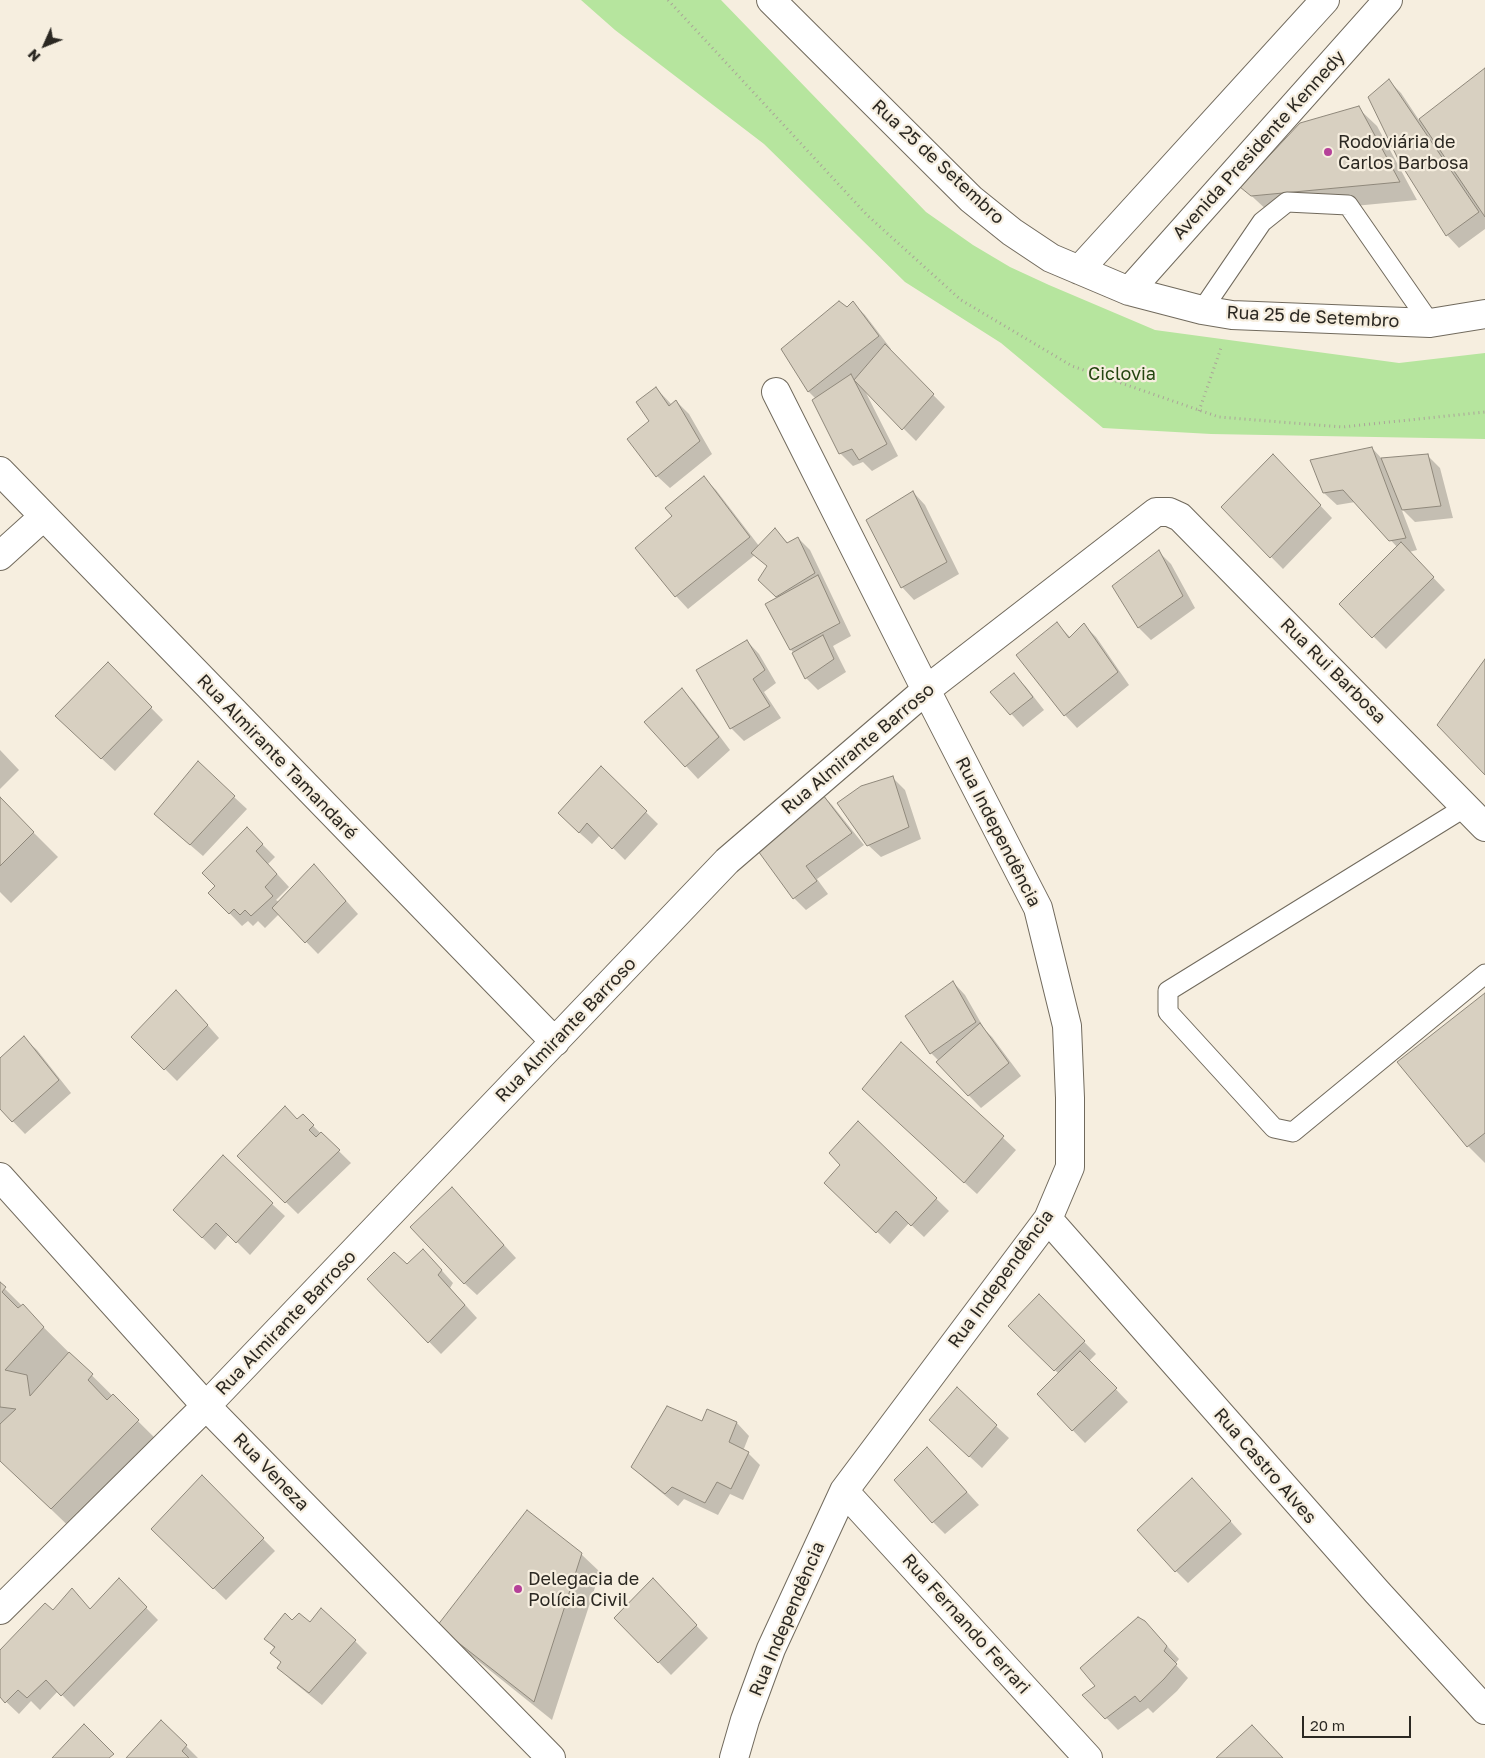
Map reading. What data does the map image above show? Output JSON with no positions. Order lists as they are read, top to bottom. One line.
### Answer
{"streets":{"street":["Avenida Presidente Kennedy","Rua 25 de Setembro","Rua Rui Barbosa","Rua Almirante Barroso","Rua Almirante Tamandaré","Rua Independência","Rua Castro Alves","Rua Veneza","Rua Fernando Ferrari"]},"crossings":[["Avenida Presidente Kennedy","Rua 25 de Setembro"],["Rua Rui Barbosa","Rua Almirante Barroso"],["Rua Almirante Barroso","Rua Almirante Tamandaré"],["Rua Almirante Barroso","Rua Independência"],["Rua Almirante Barroso","Rua Veneza"],["Rua Independência","Rua Castro Alves"],["Rua Independência","Rua Fernando Ferrari"]],"parks":["Ciclovia"],"places":["Rodoviária de Carlos Barbosa","Delegacia de Polícia Civil"],"scale_bar":"20 m","north":"bottom left"}
